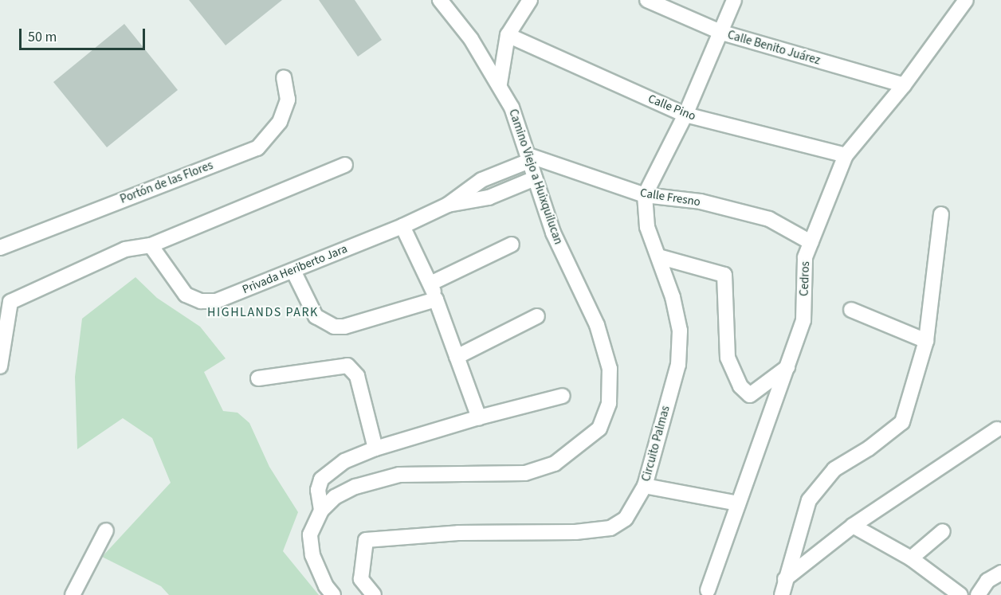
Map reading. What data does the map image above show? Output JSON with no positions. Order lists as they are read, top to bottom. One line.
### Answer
{"streets":{"street":["Calle Benito Juárez","Calle Pino","Camino Viejo a Huixquilucan","Portón de las Flores","Calle Fresno","Privada Heriberto Jara","Cedros","Circuito Palmas"]},"crossings":[["Calle Benito Juárez","Cedros"],["Calle Pino","Cedros"],["Camino Viejo a Huixquilucan","Calle Fresno"],["Camino Viejo a Huixquilucan","Privada Heriberto Jara"],["Calle Fresno","Privada Heriberto Jara"],["Calle Fresno","Cedros"],["Calle Fresno","Circuito Palmas"]],"districts":["HIGHLANDS PARK"],"scale_bar":"50 m"}
